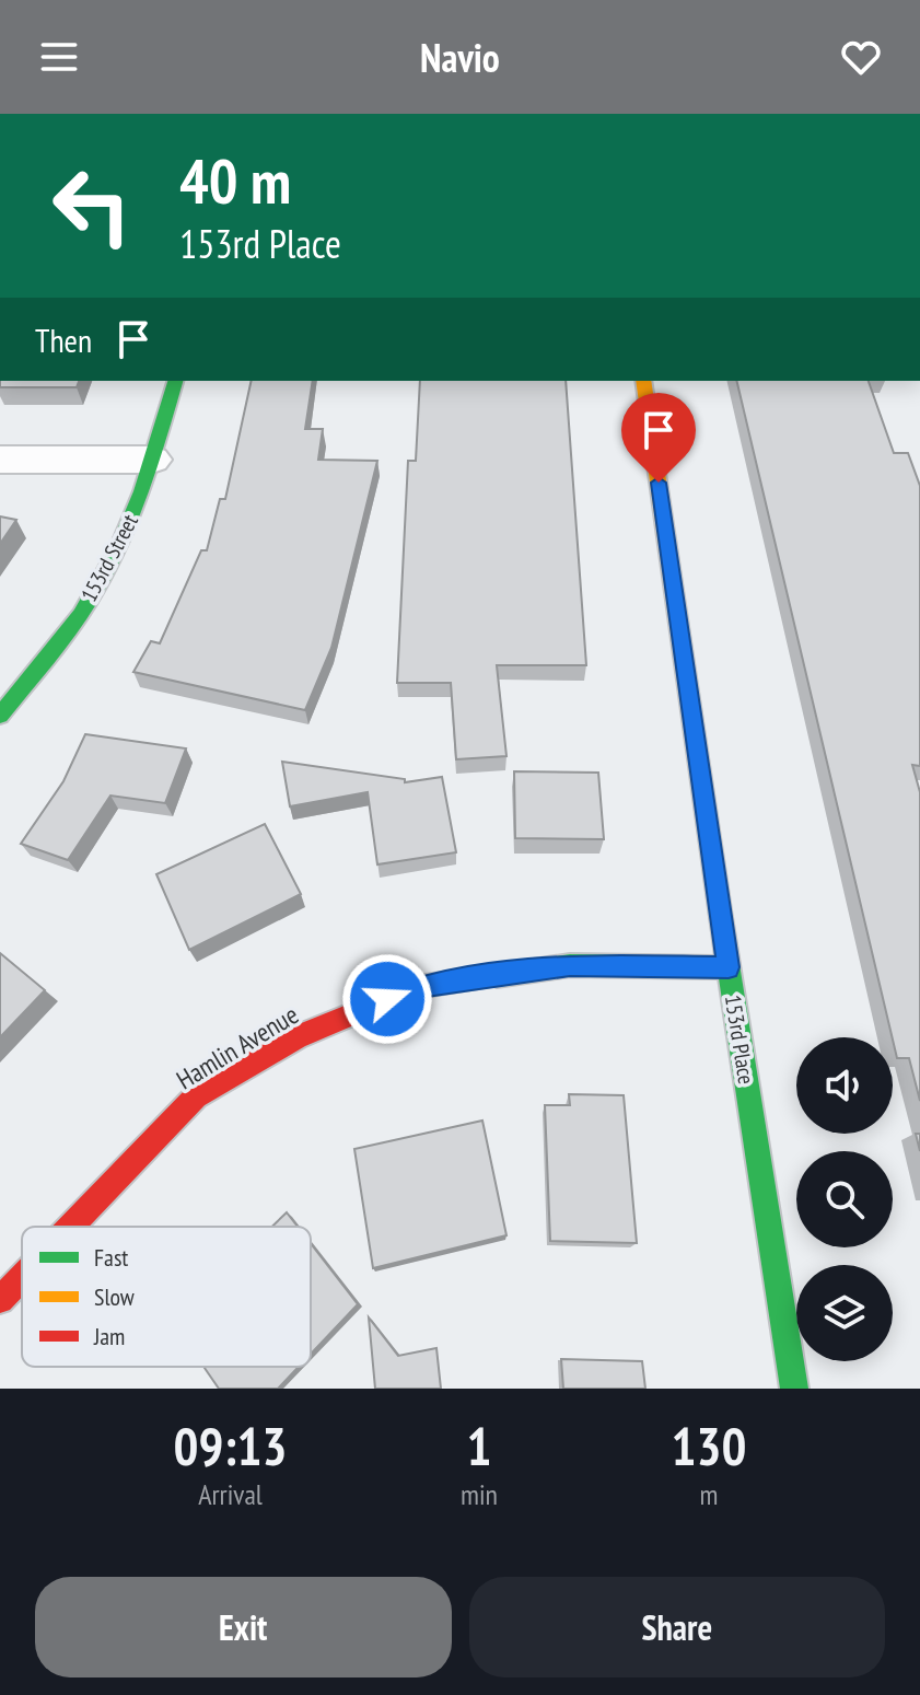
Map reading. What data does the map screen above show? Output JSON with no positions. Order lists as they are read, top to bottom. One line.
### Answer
{"streets":{"street":["153rd Street","153rd Place","Hamlin Avenue"]},"crossings":[["153rd Place","Hamlin Avenue"]],"legend":["Fast","Slow","Jam"],"page":{"header":"Navio","turn":["40 m","153rd Place"],"then":"Then","eta":["09:13","Arrival","1","min","130","m"],"buttons":["Exit","Share"]}}
